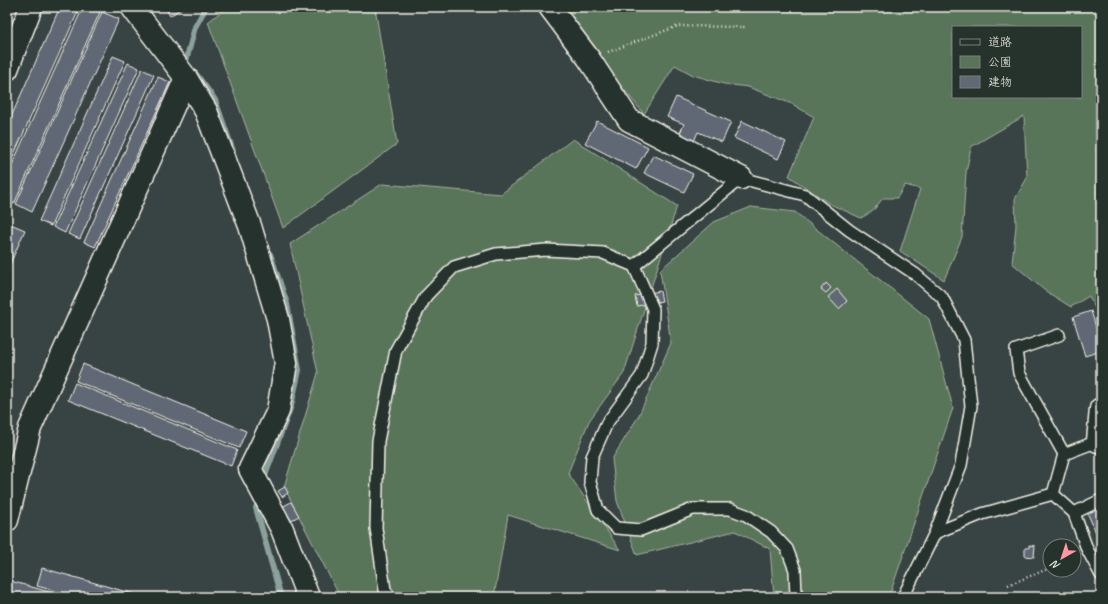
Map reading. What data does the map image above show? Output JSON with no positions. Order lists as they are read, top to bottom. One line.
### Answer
{"legend":["道路","公園","建物"],"north":"bottom left"}
